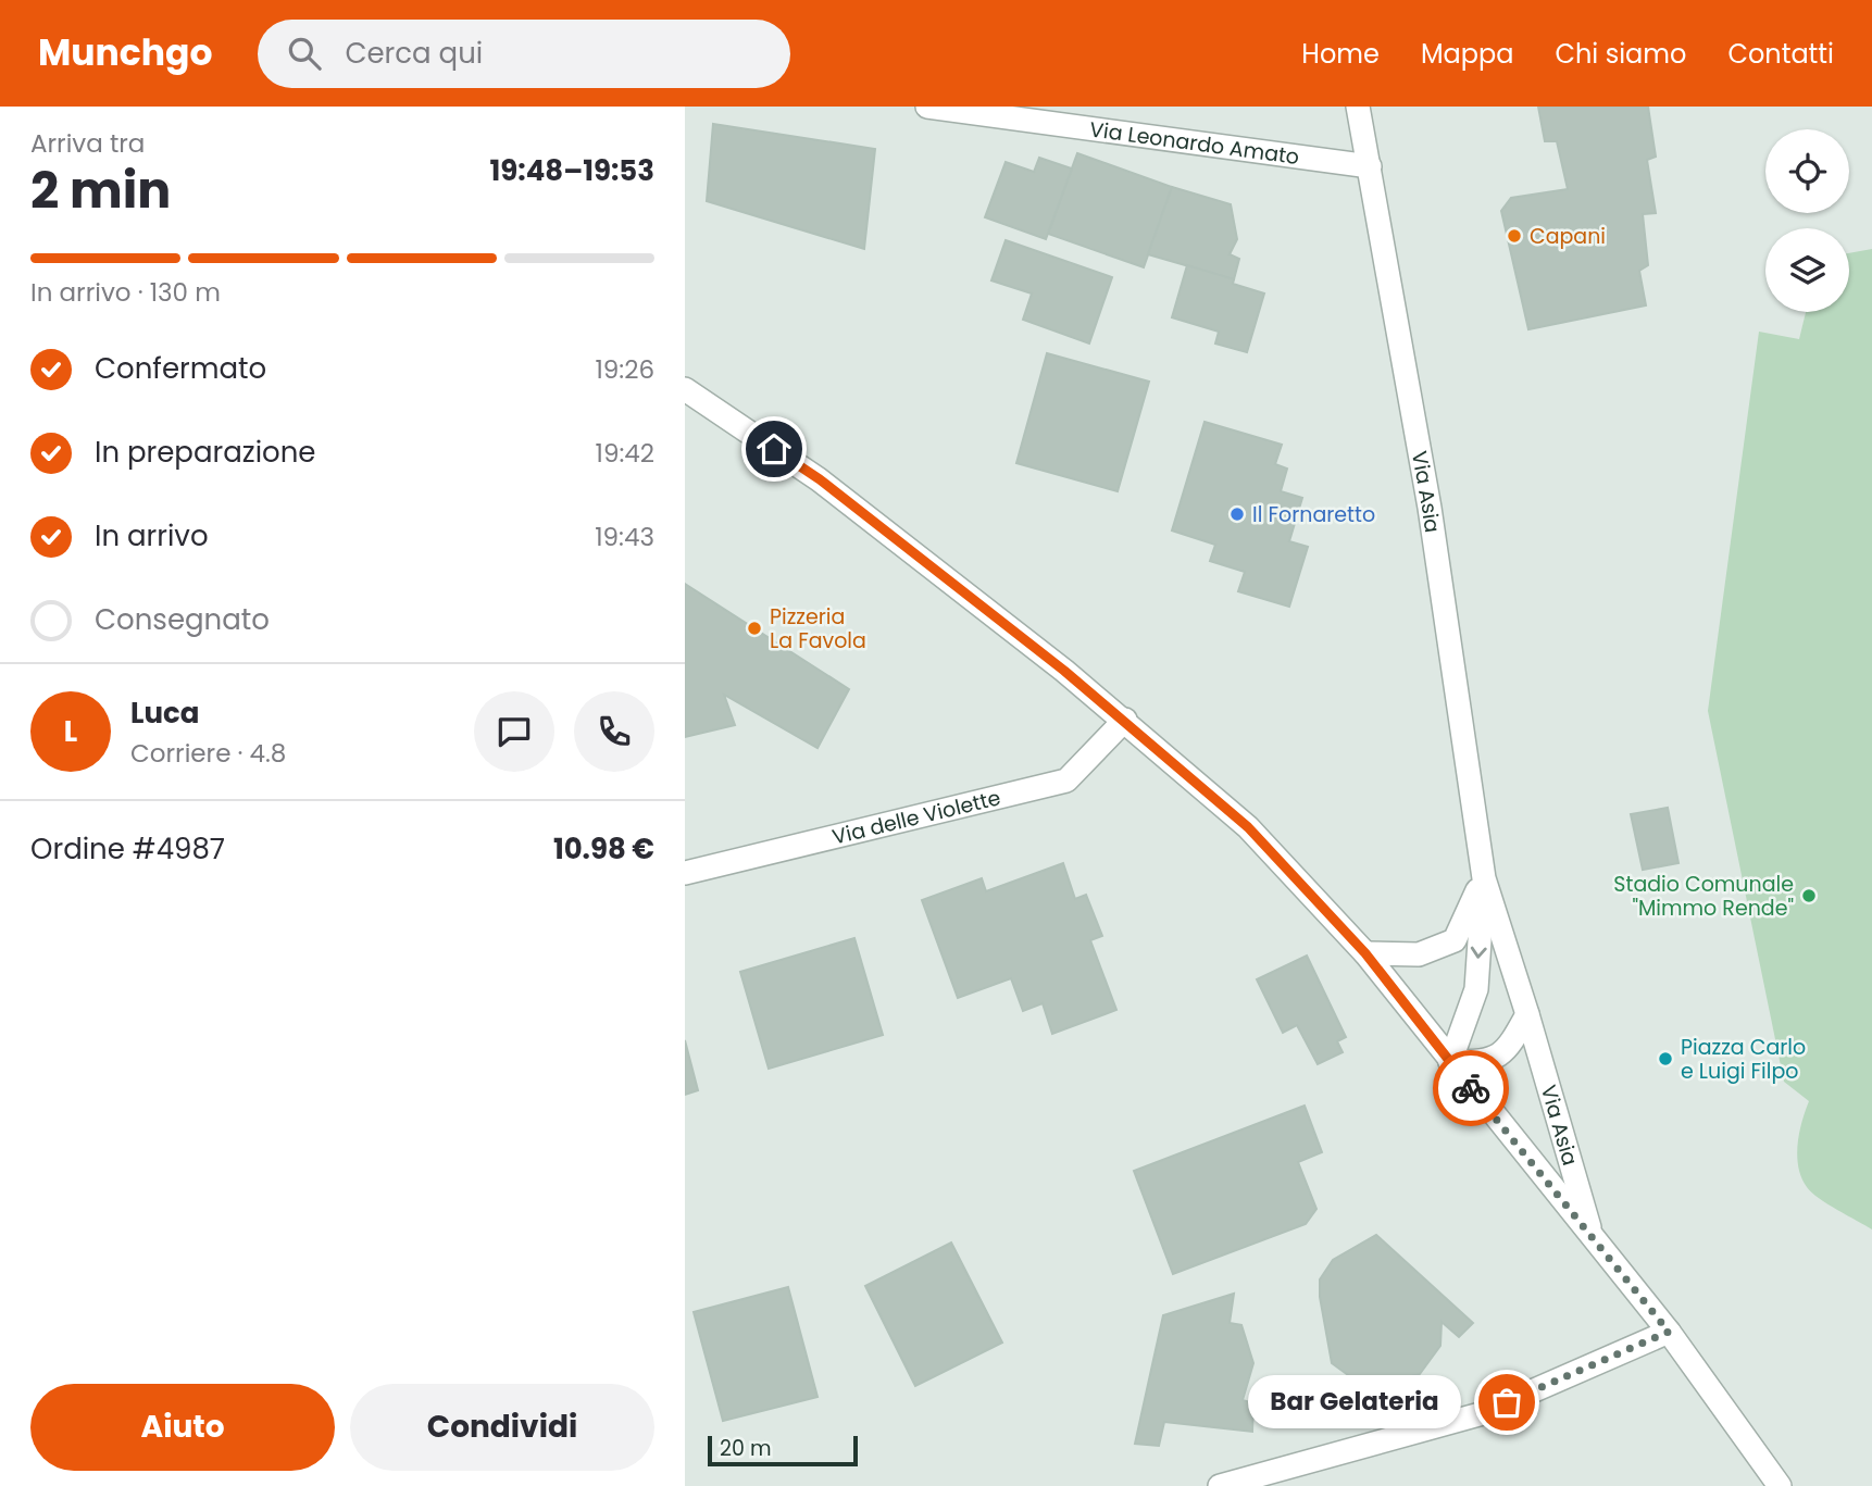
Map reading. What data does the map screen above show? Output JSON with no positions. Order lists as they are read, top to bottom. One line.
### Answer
{"streets":{"street":["Via Leonardo Amato","Via Asia","Via delle Violette"]},"crossings":[["Via Leonardo Amato","Via Asia"]],"places":["Capani","Il Fornaretto","Pizzeria La Favola","Stadio Comunale \"Mimmo Rende\"","Piazza Carlo e Luigi Filpo","Bar Gelateria"],"scale_bar":"20 m","page":{"header":"Munchgo","search":"Cerca qui","nav":["Home","Mappa","Chi siamo","Contatti"],"heading":["2 min","Arriva tra","19:48–19:53"],"panel":["Luca","Corriere · 4.8","Ordine #4987","10.98 €"],"bar":"In arrivo · 130 m","list":[["Confermato","19:26"],["In preparazione","19:42"],["In arrivo","19:43"],"Consegnato"],"round":"L","buttons":["Aiuto","Condividi"],"bubble":"Bar Gelateria","scale":"20 m"}}
